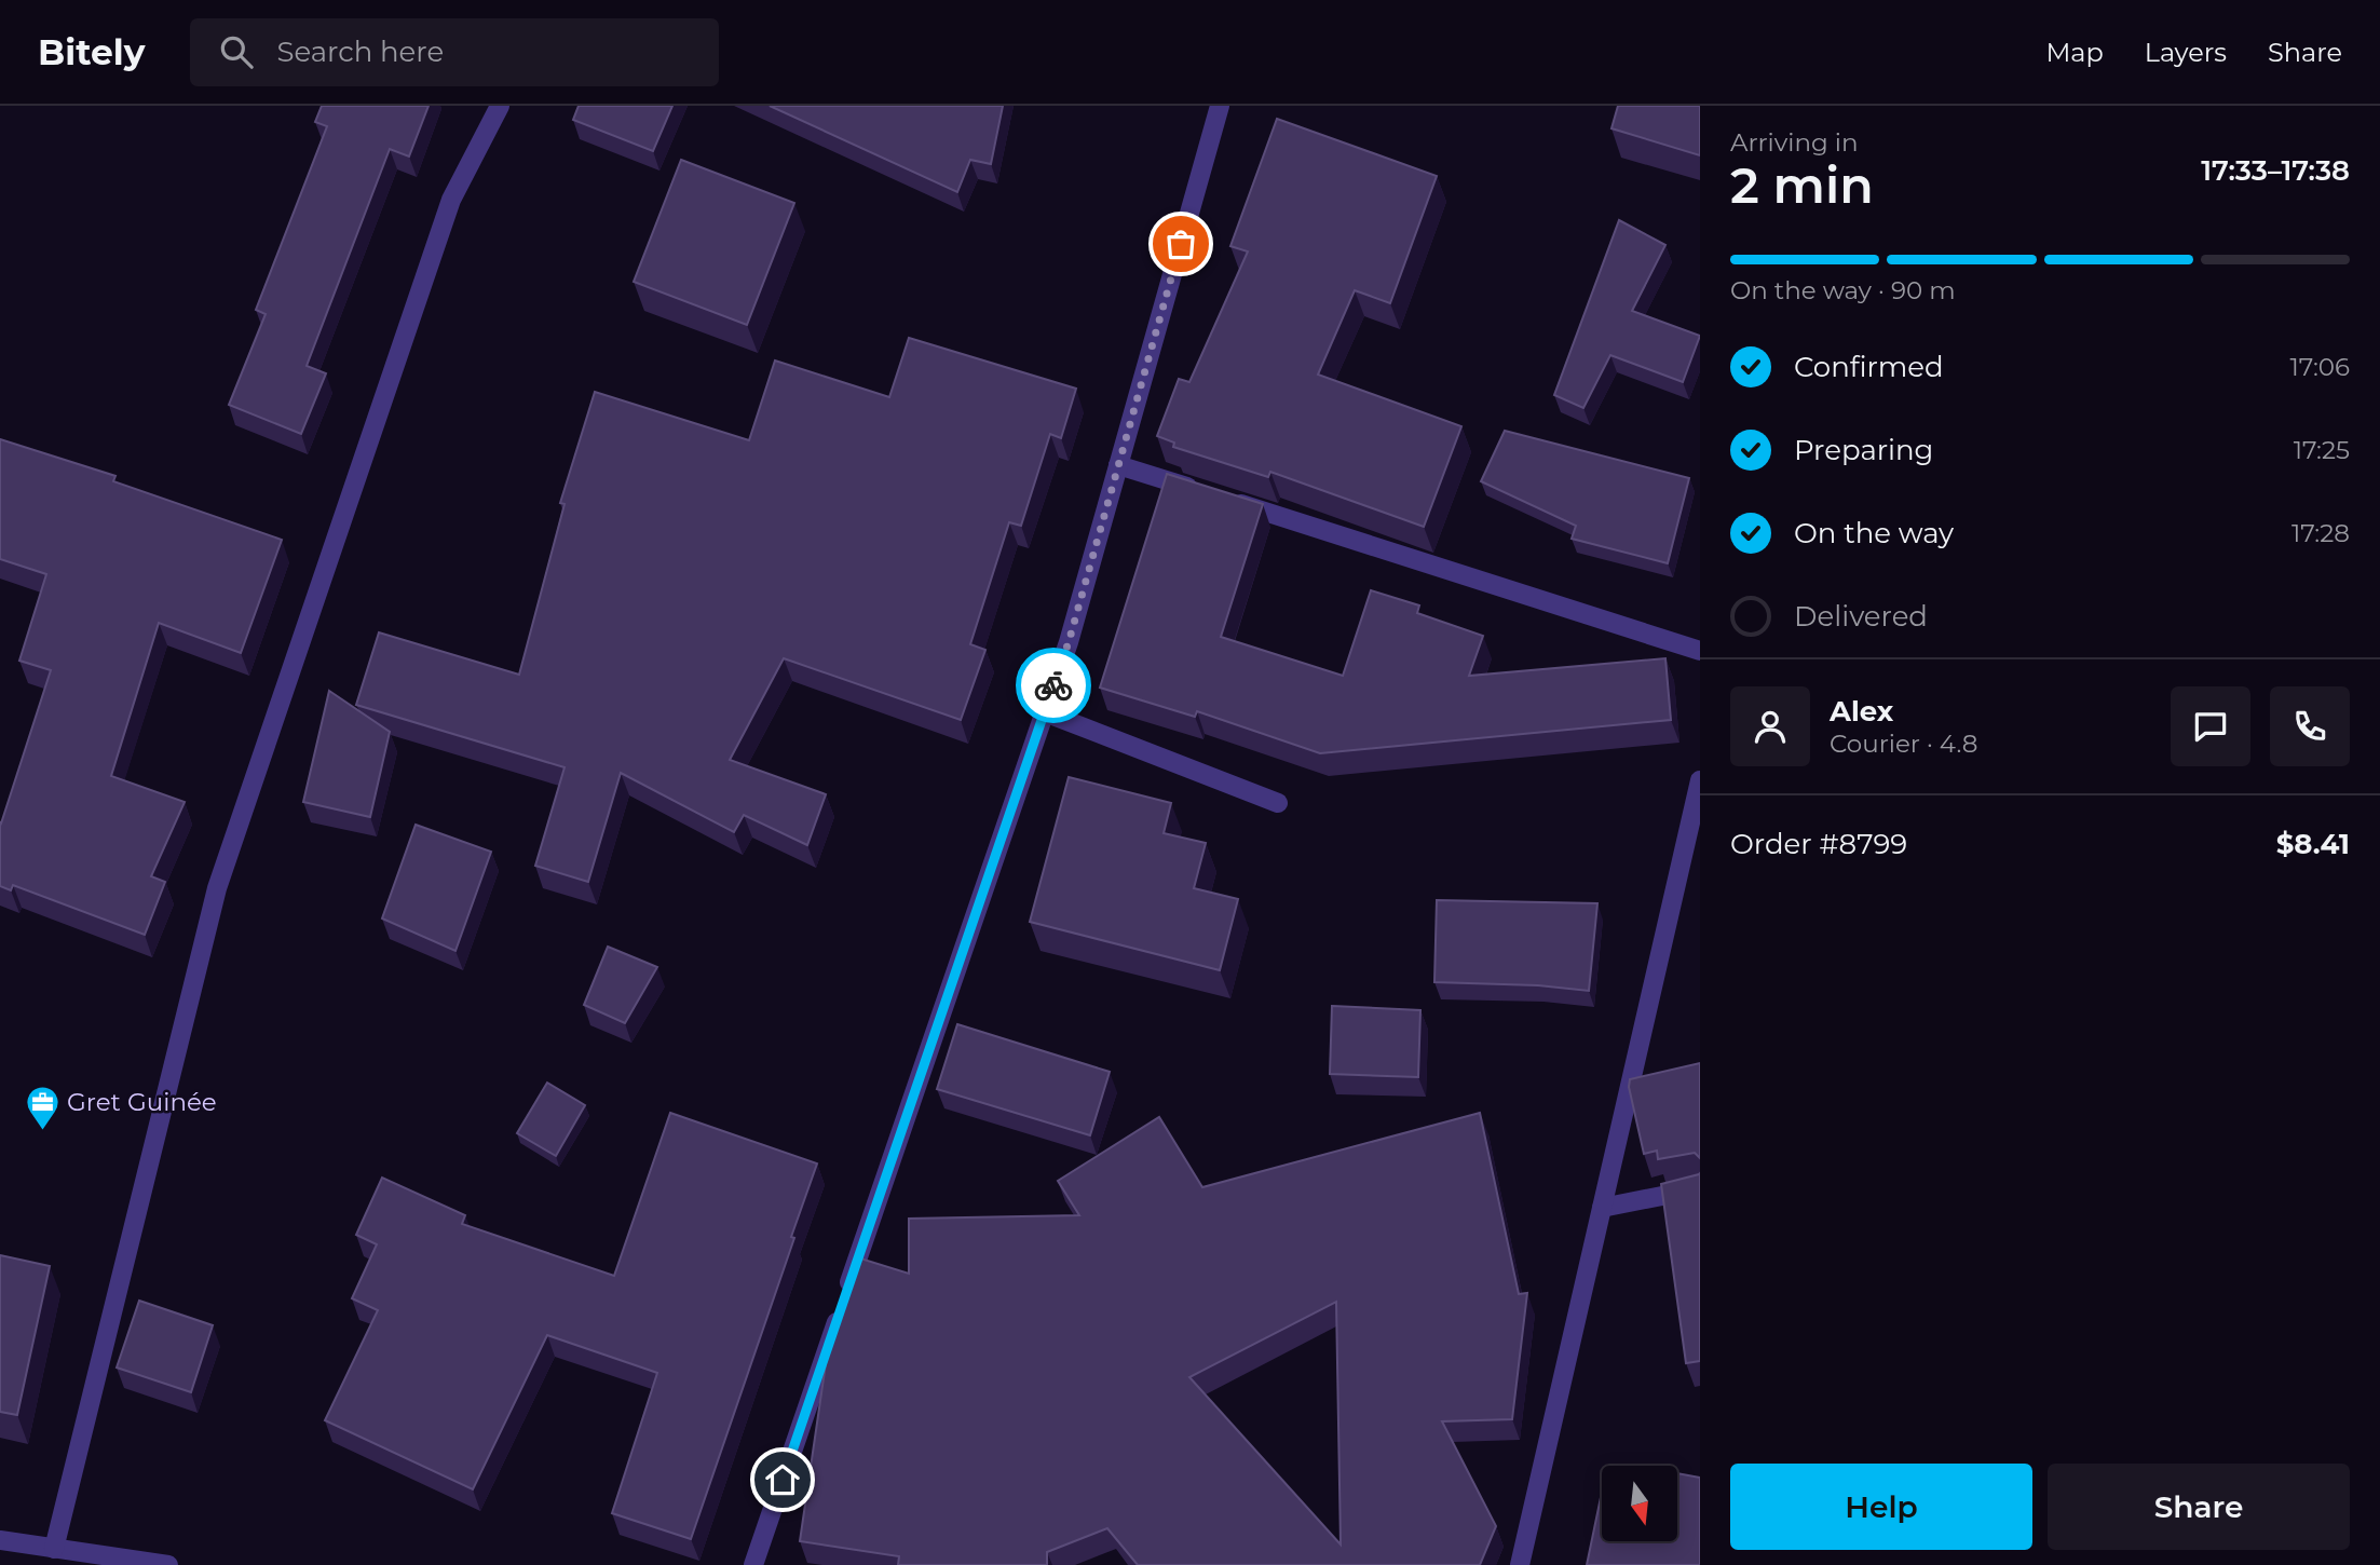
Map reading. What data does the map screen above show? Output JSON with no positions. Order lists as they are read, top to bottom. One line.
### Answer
{"places":{"office":["Gret Guinée"]},"north":"bottom","page":{"header":"Bitely","search":"Search here","nav":["Map","Layers","Share"],"heading":["2 min","Arriving in","17:33–17:38"],"panel":["Alex","Courier · 4.8","Order #8799","$8.41"],"bar":"On the way · 90 m","list":[["Confirmed","17:06"],["Preparing","17:25"],["On the way","17:28"],"Delivered"],"buttons":["Help","Share"]}}
